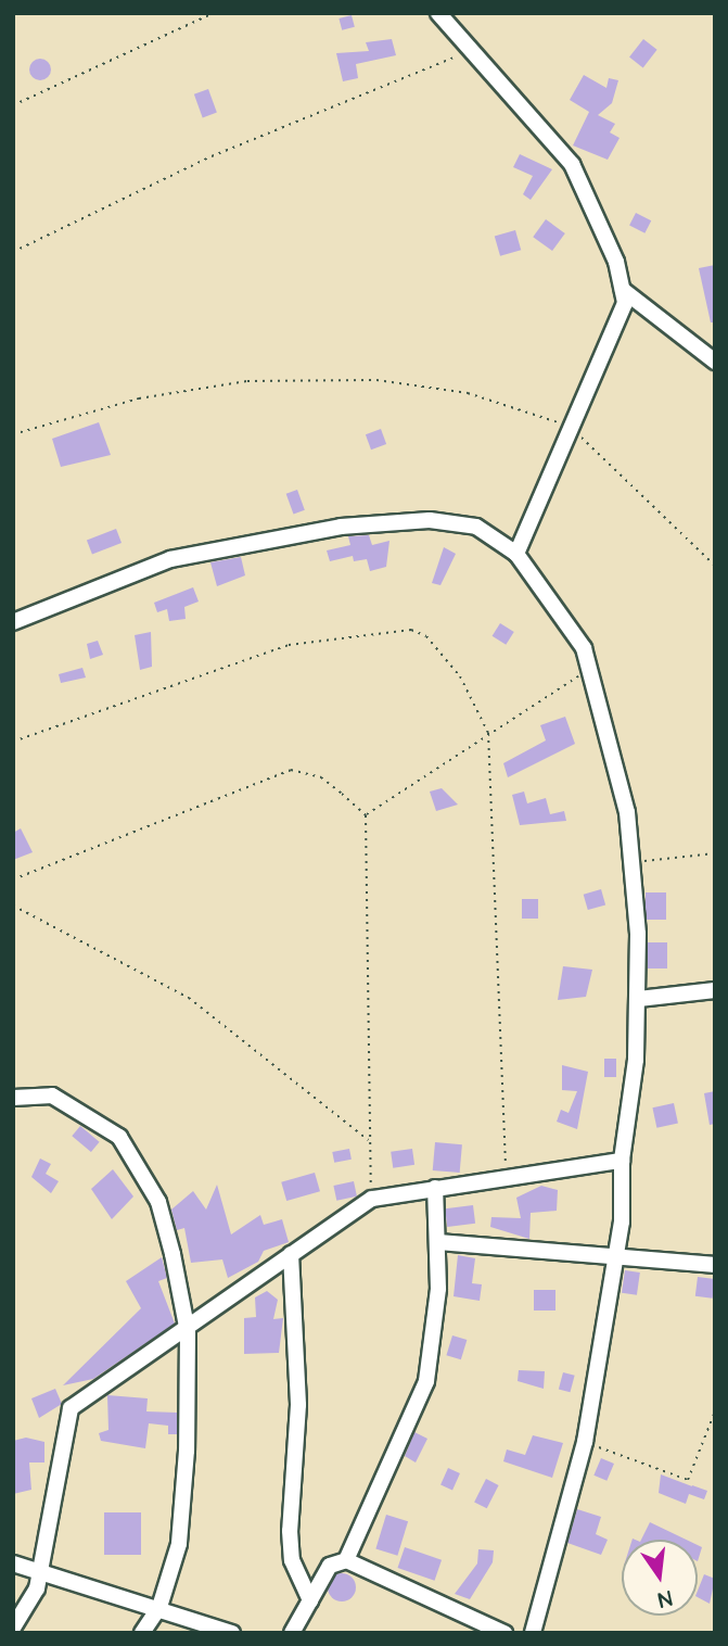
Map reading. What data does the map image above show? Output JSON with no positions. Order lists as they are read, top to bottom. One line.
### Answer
{"north":"bottom"}
